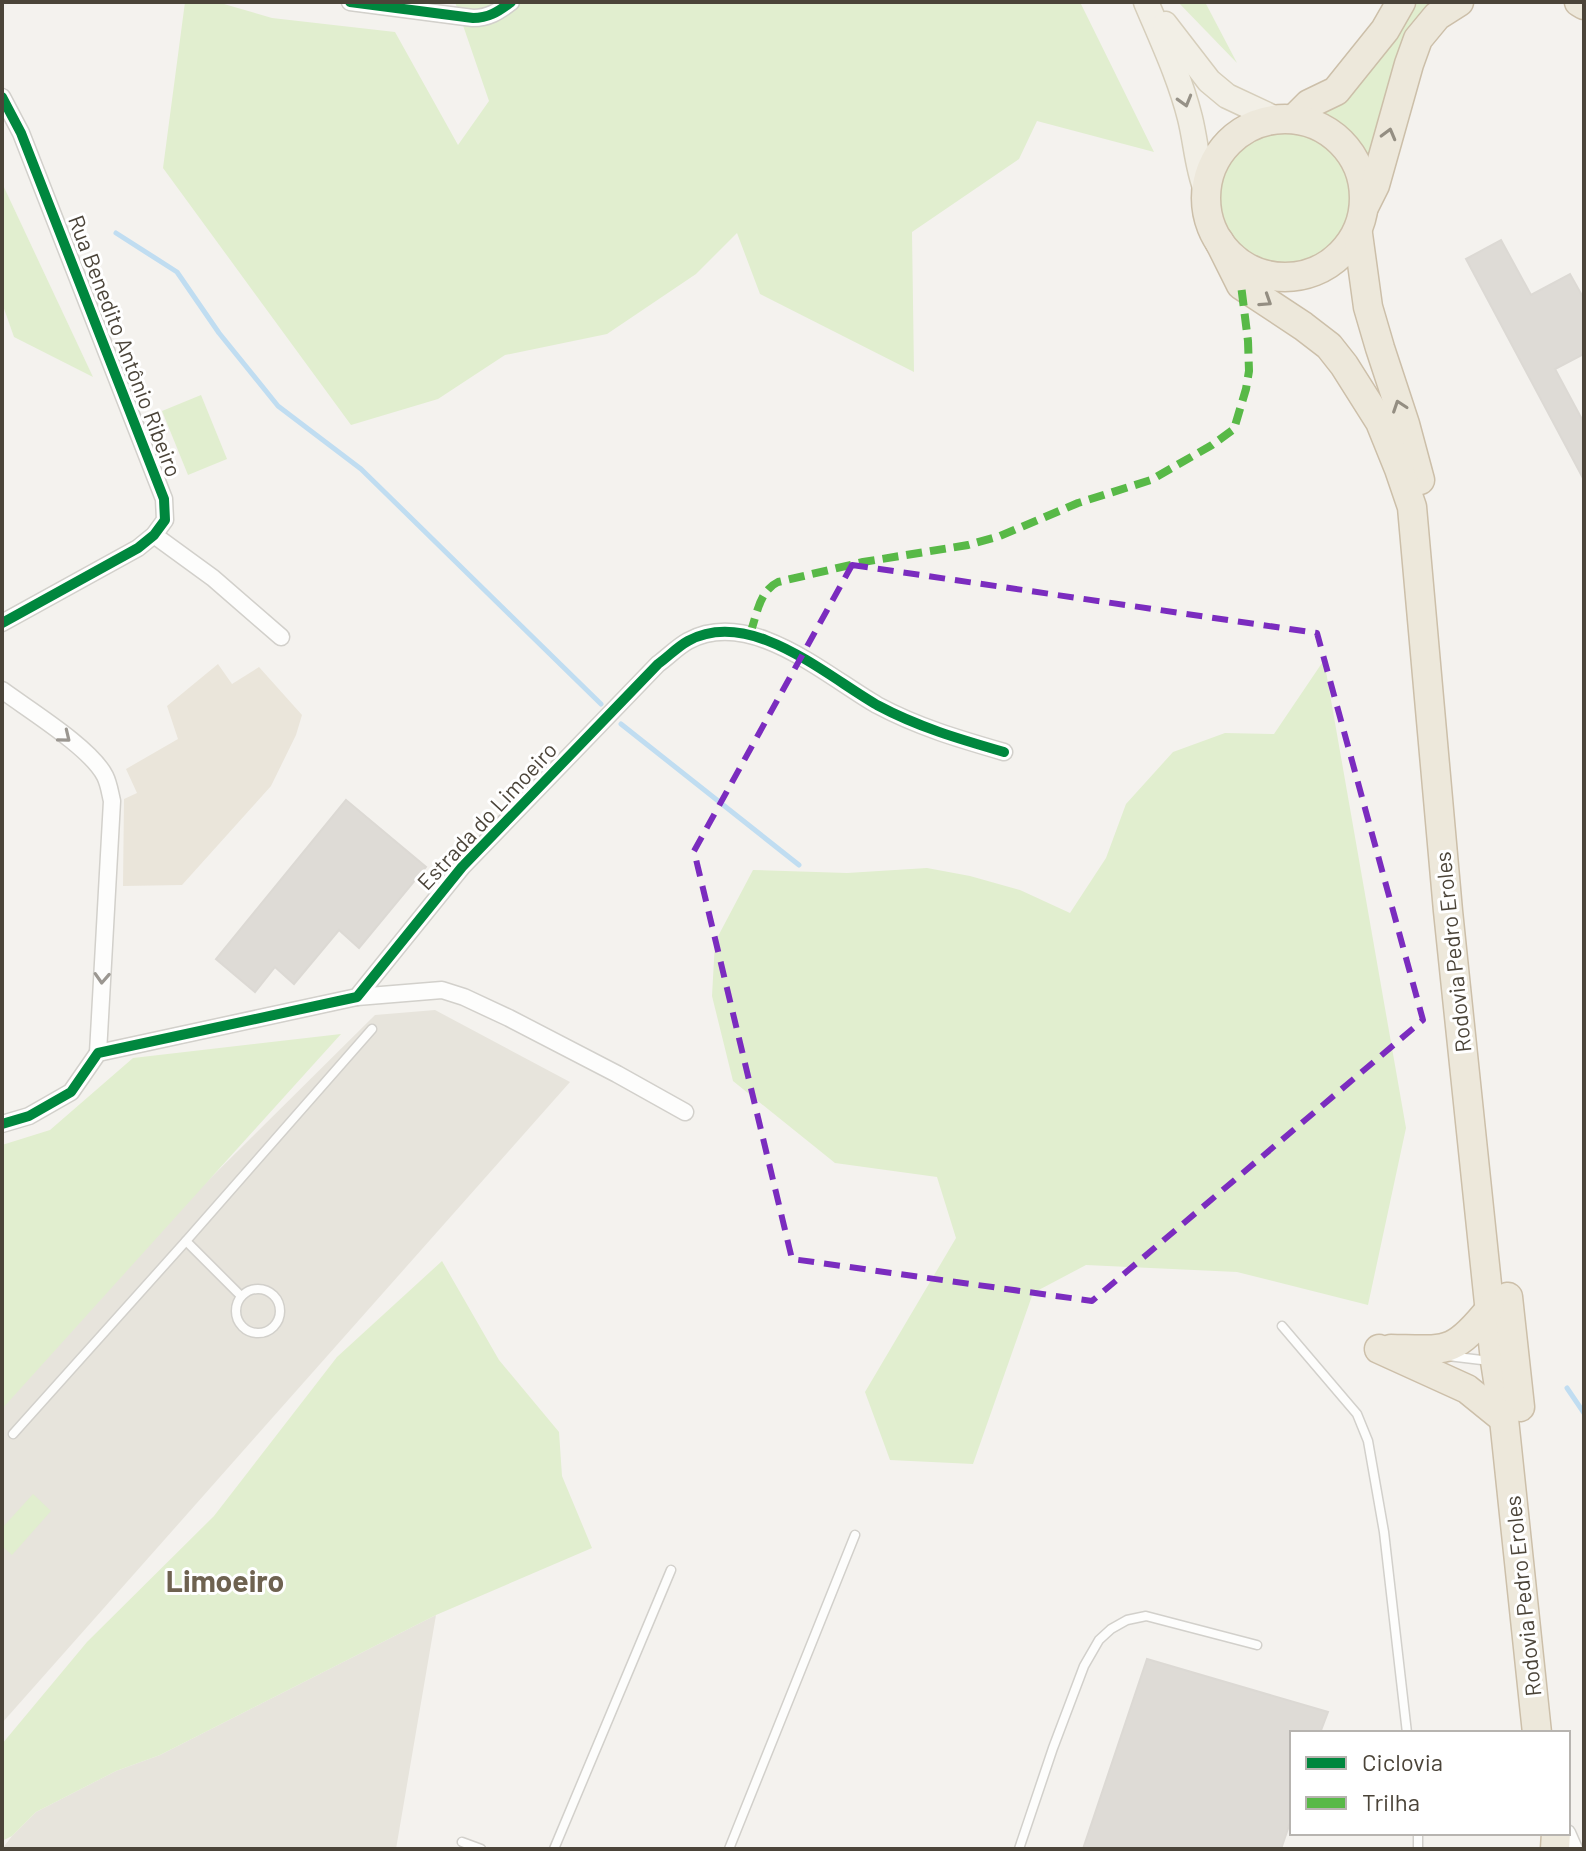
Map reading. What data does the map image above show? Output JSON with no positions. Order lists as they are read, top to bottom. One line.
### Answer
{"streets":{"highway":["Rodovia Pedro Eroles"],"street":["Rua Benedito Antônio Ribeiro","Estrada do Limoeiro"]},"districts":["Limoeiro"],"legend":["Ciclovia","Trilha"]}
